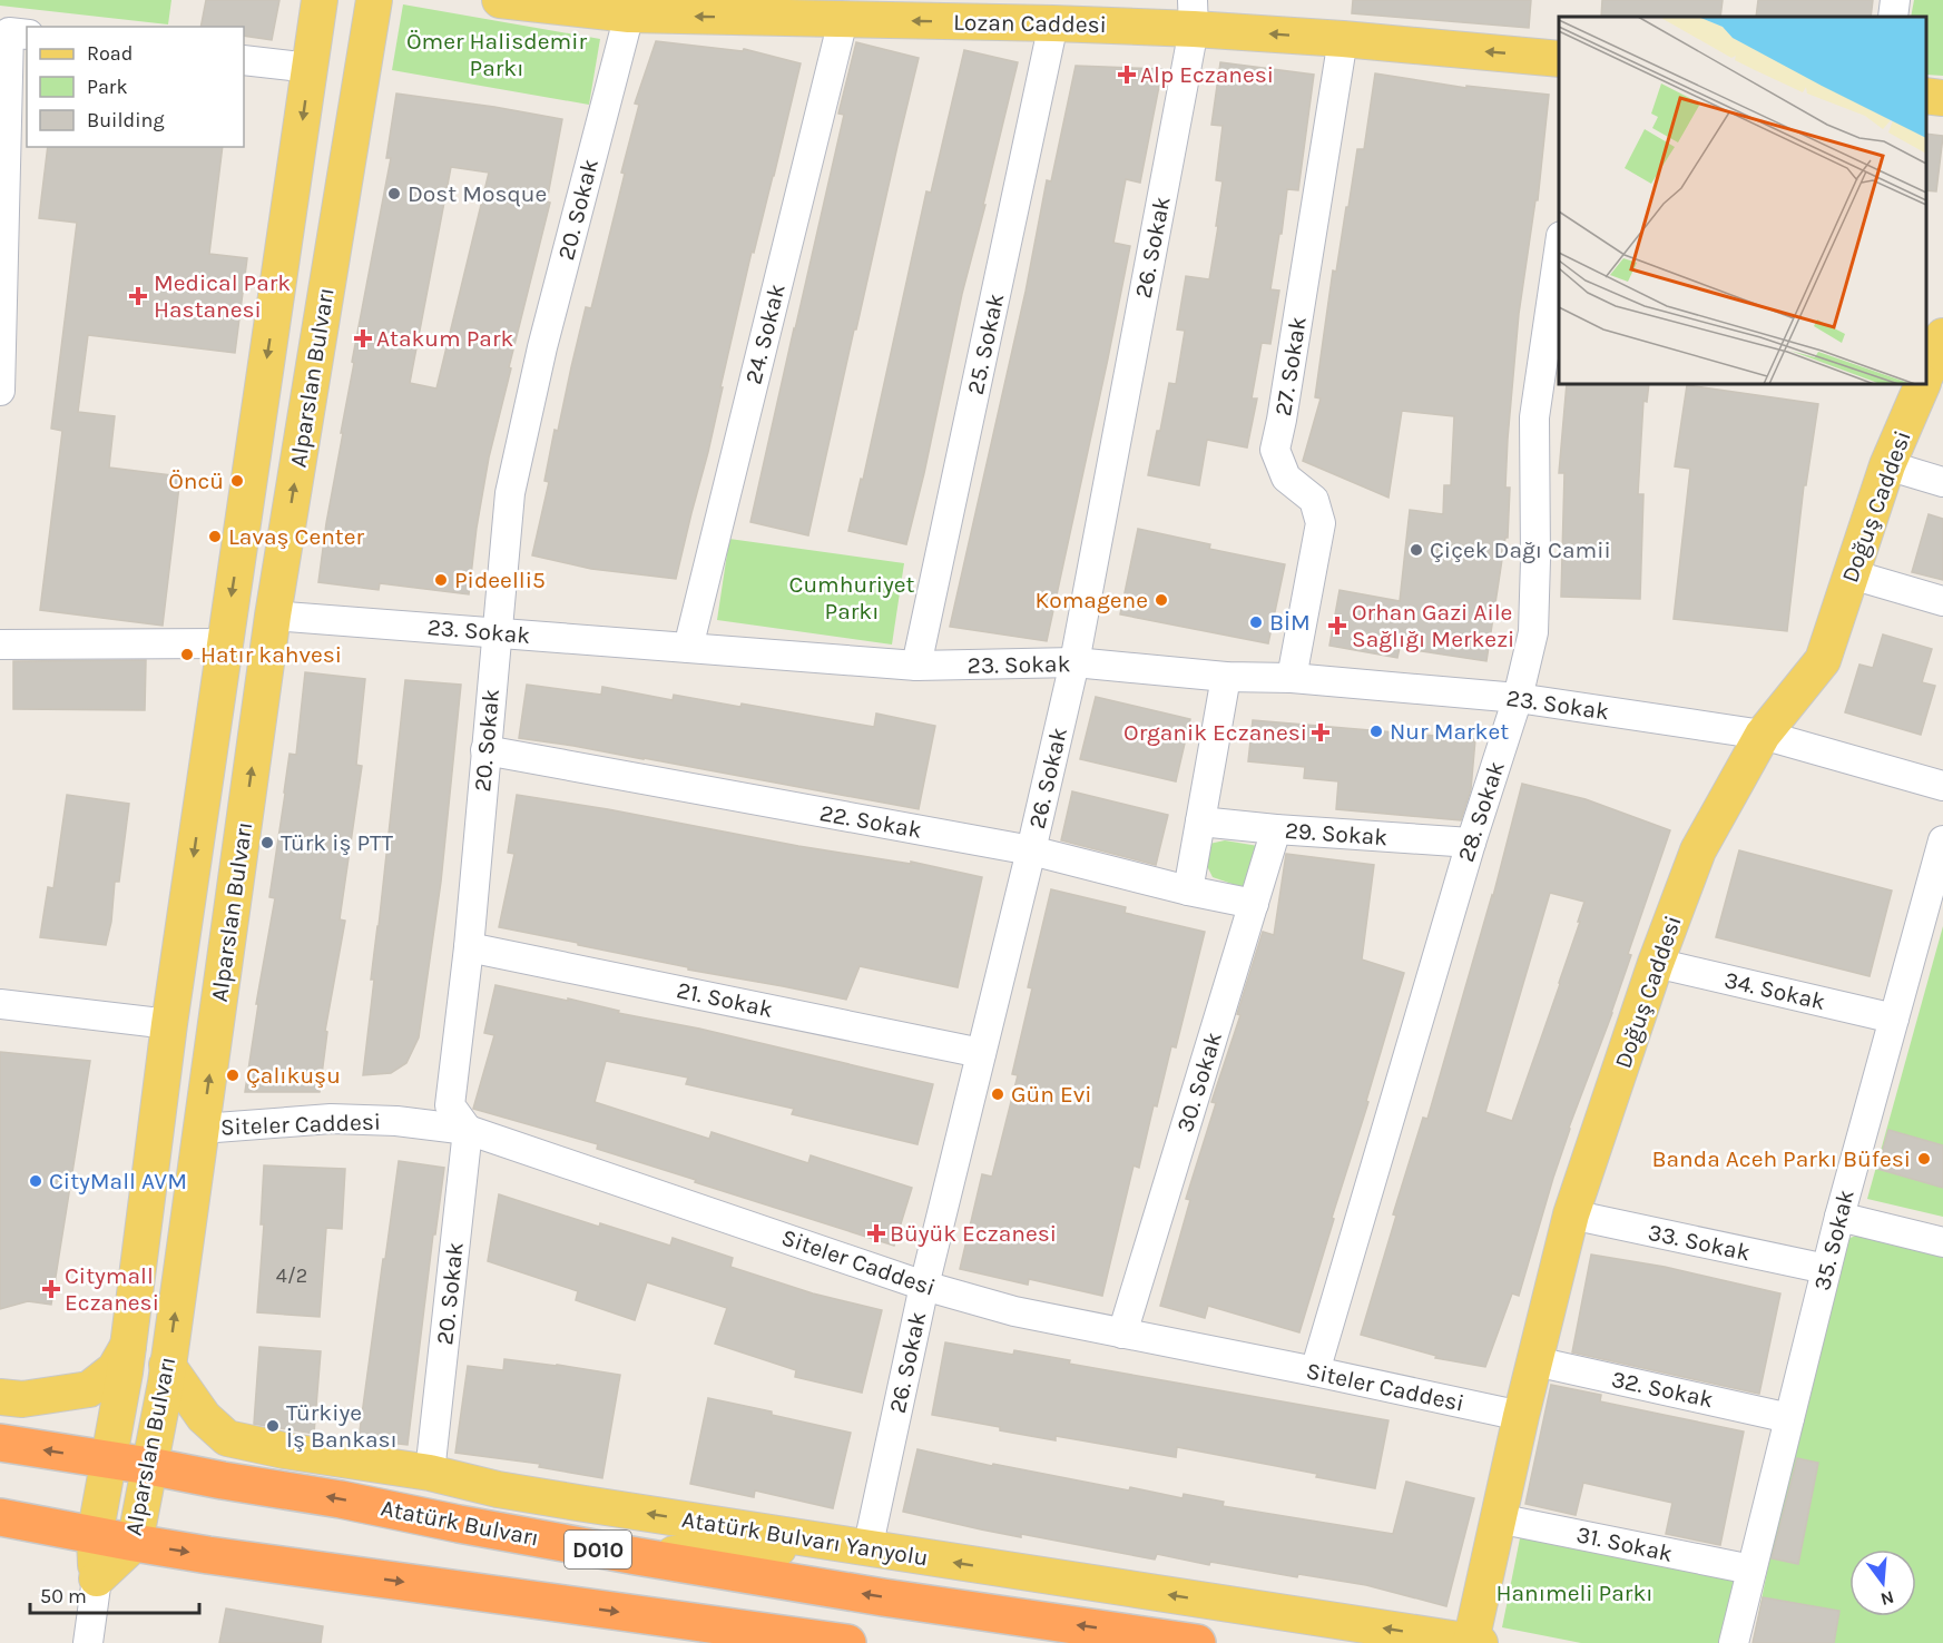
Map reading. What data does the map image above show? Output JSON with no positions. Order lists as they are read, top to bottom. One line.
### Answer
{"streets":{"highway":["Atatürk Bulvarı","D010"],"main road":["Lozan Caddesi","Alparslan Bulvarı","Doğuş Caddesi","Atatürk Bulvarı Yanyolu"],"street":["20. Sokak","26. Sokak","24. Sokak","25. Sokak","27. Sokak","23. Sokak","28. Sokak","22. Sokak","29. Sokak","34. Sokak","21. Sokak","30. Sokak","Siteler Caddesi","35. Sokak","33. Sokak","32. Sokak","31. Sokak"]},"crossings":[["Lozan Caddesi","20. Sokak"],["Lozan Caddesi","26. Sokak"],["Lozan Caddesi","24. Sokak"],["Lozan Caddesi","25. Sokak"],["Lozan Caddesi","27. Sokak"],["20. Sokak","23. Sokak"],["20. Sokak","22. Sokak"],["20. Sokak","21. Sokak"],["20. Sokak","Siteler Caddesi"],["20. Sokak","Atatürk Bulvarı Yanyolu"],["26. Sokak","23. Sokak"],["26. Sokak","22. Sokak"],["26. Sokak","21. Sokak"],["26. Sokak","Siteler Caddesi"],["26. Sokak","Atatürk Bulvarı Yanyolu"],["24. Sokak","23. Sokak"],["25. Sokak","23. Sokak"],["27. Sokak","23. Sokak"],["Alparslan Bulvarı","23. Sokak"],["Alparslan Bulvarı","Siteler Caddesi"],["Alparslan Bulvarı","Atatürk Bulvarı"],["Alparslan Bulvarı","Atatürk Bulvarı Yanyolu"],["Doğuş Caddesi","23. Sokak"],["Doğuş Caddesi","34. Sokak"],["Doğuş Caddesi","Siteler Caddesi"],["Doğuş Caddesi","33. Sokak"],["Doğuş Caddesi","32. Sokak"],["Doğuş Caddesi","Atatürk Bulvarı Yanyolu"],["Doğuş Caddesi","31. Sokak"],["23. Sokak","28. Sokak"],["28. Sokak","29. Sokak"],["28. Sokak","Siteler Caddesi"],["22. Sokak","30. Sokak"],["29. Sokak","30. Sokak"],["34. Sokak","35. Sokak"],["30. Sokak","Siteler Caddesi"],["35. Sokak","33. Sokak"],["35. Sokak","32. Sokak"],["35. Sokak","31. Sokak"]],"one_way":["Lozan Caddesi","Atatürk Bulvarı Yanyolu"],"parks":["Ömer Halisdemir Parkı","Cumhuriyet Parkı","Hanımeli Parkı"],"places":{"health":["Alp Eczanesi","Medical Park Hastanesi","Atakum Park","Orhan Gazi Aile Sağlığı Merkezi","Organik Eczanesi","Büyük Eczanesi","Citymall Eczanesi"],"other":["Dost Mosque","Öncü","Lavaş Center","Çiçek Dağı Camii","Pideelli5","Komagene","BİM","Hatır kahvesi","Nur Market","Türk iş PTT","Çalıkuşu","Gün Evi","Banda Aceh Parkı Büfesi","CityMall AVM","Türkiye İş Bankası"]},"house_numbers":["4/2"],"legend":["Road","Park","Building"],"scale_bar":"50 m","north":"bottom"}
